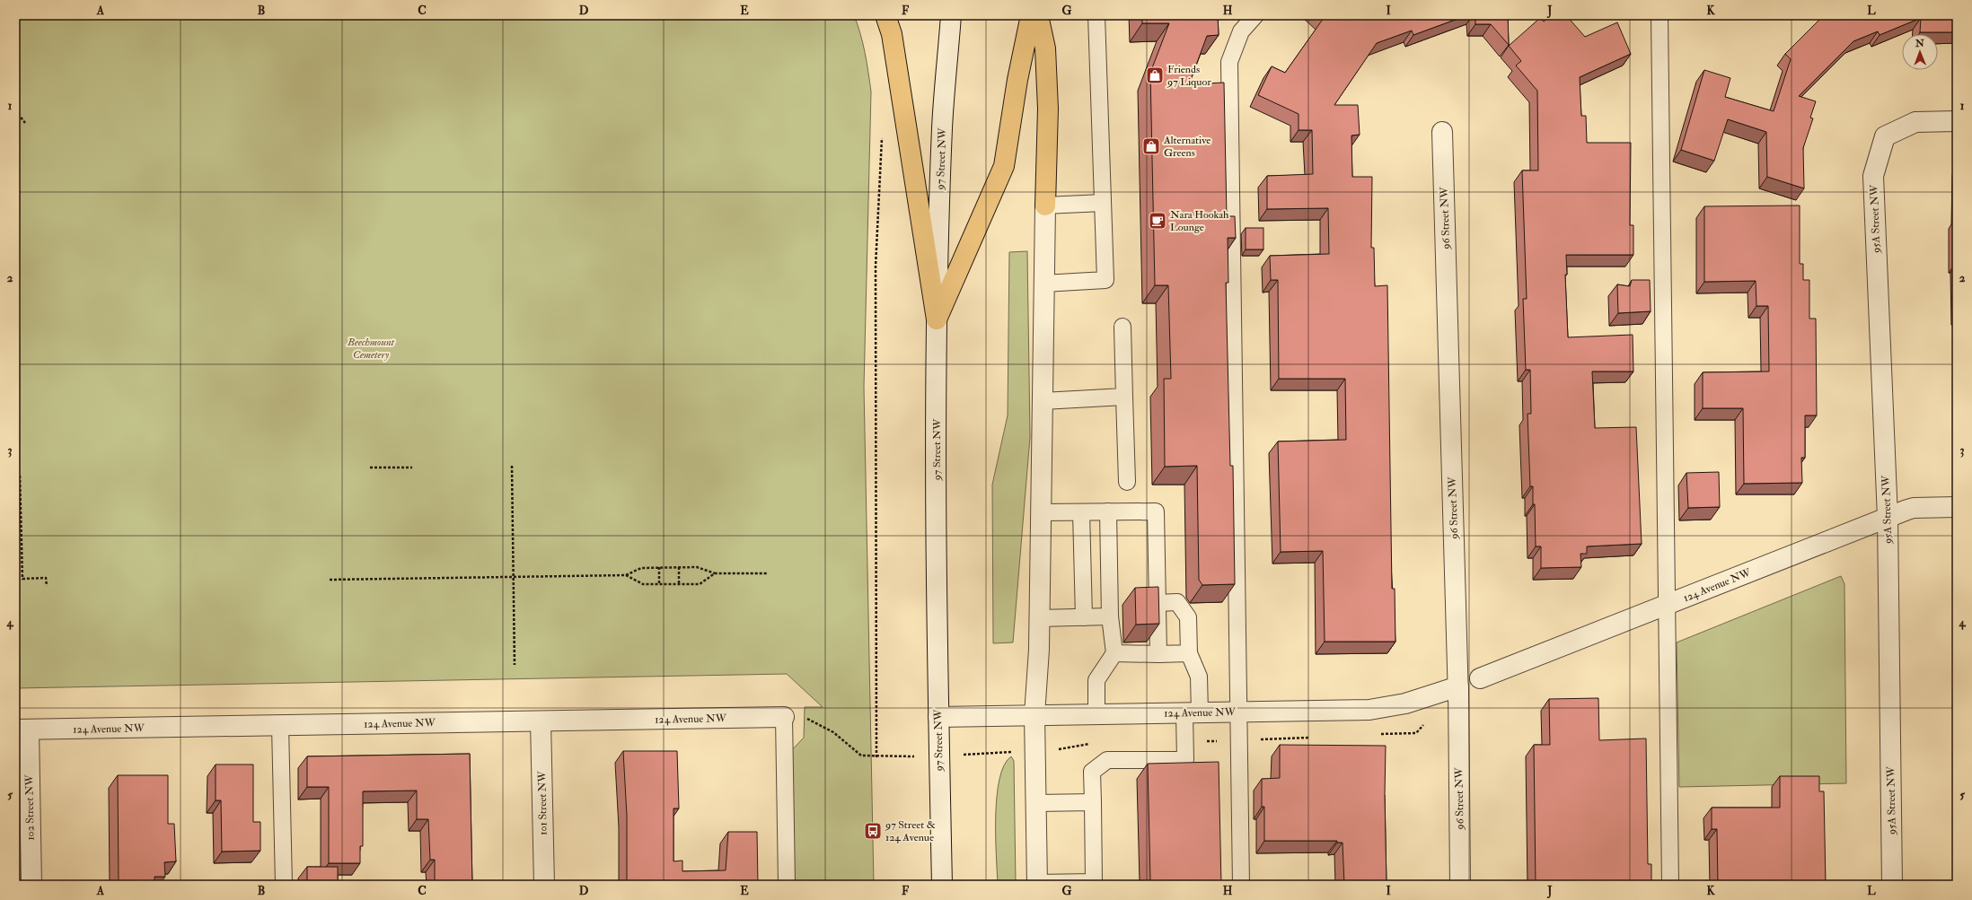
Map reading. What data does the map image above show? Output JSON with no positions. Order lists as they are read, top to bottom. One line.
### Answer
{"streets":{"street":["97 Street NW","96 Street NW","95A Street NW","124 Avenue NW","101 Street NW","102 Street NW"]},"crossings":[["97 Street NW","124 Avenue NW"],["96 Street NW","124 Avenue NW"],["95A Street NW","124 Avenue NW"],["124 Avenue NW","101 Street NW"],["124 Avenue NW","102 Street NW"]],"parks":["Beechmount Cemetery"],"places":{"shop":["Friends 97 Liquor","Alternative Greens"],"cafe":["Nara Hookah Lounge"],"bus stop":["97 Street & 124 Avenue"]},"north":"top","grid":{"columns":["A","B","C","D","E","F","G","H","I","J","K","L"],"rows":["1","2","3","4","5"]}}
